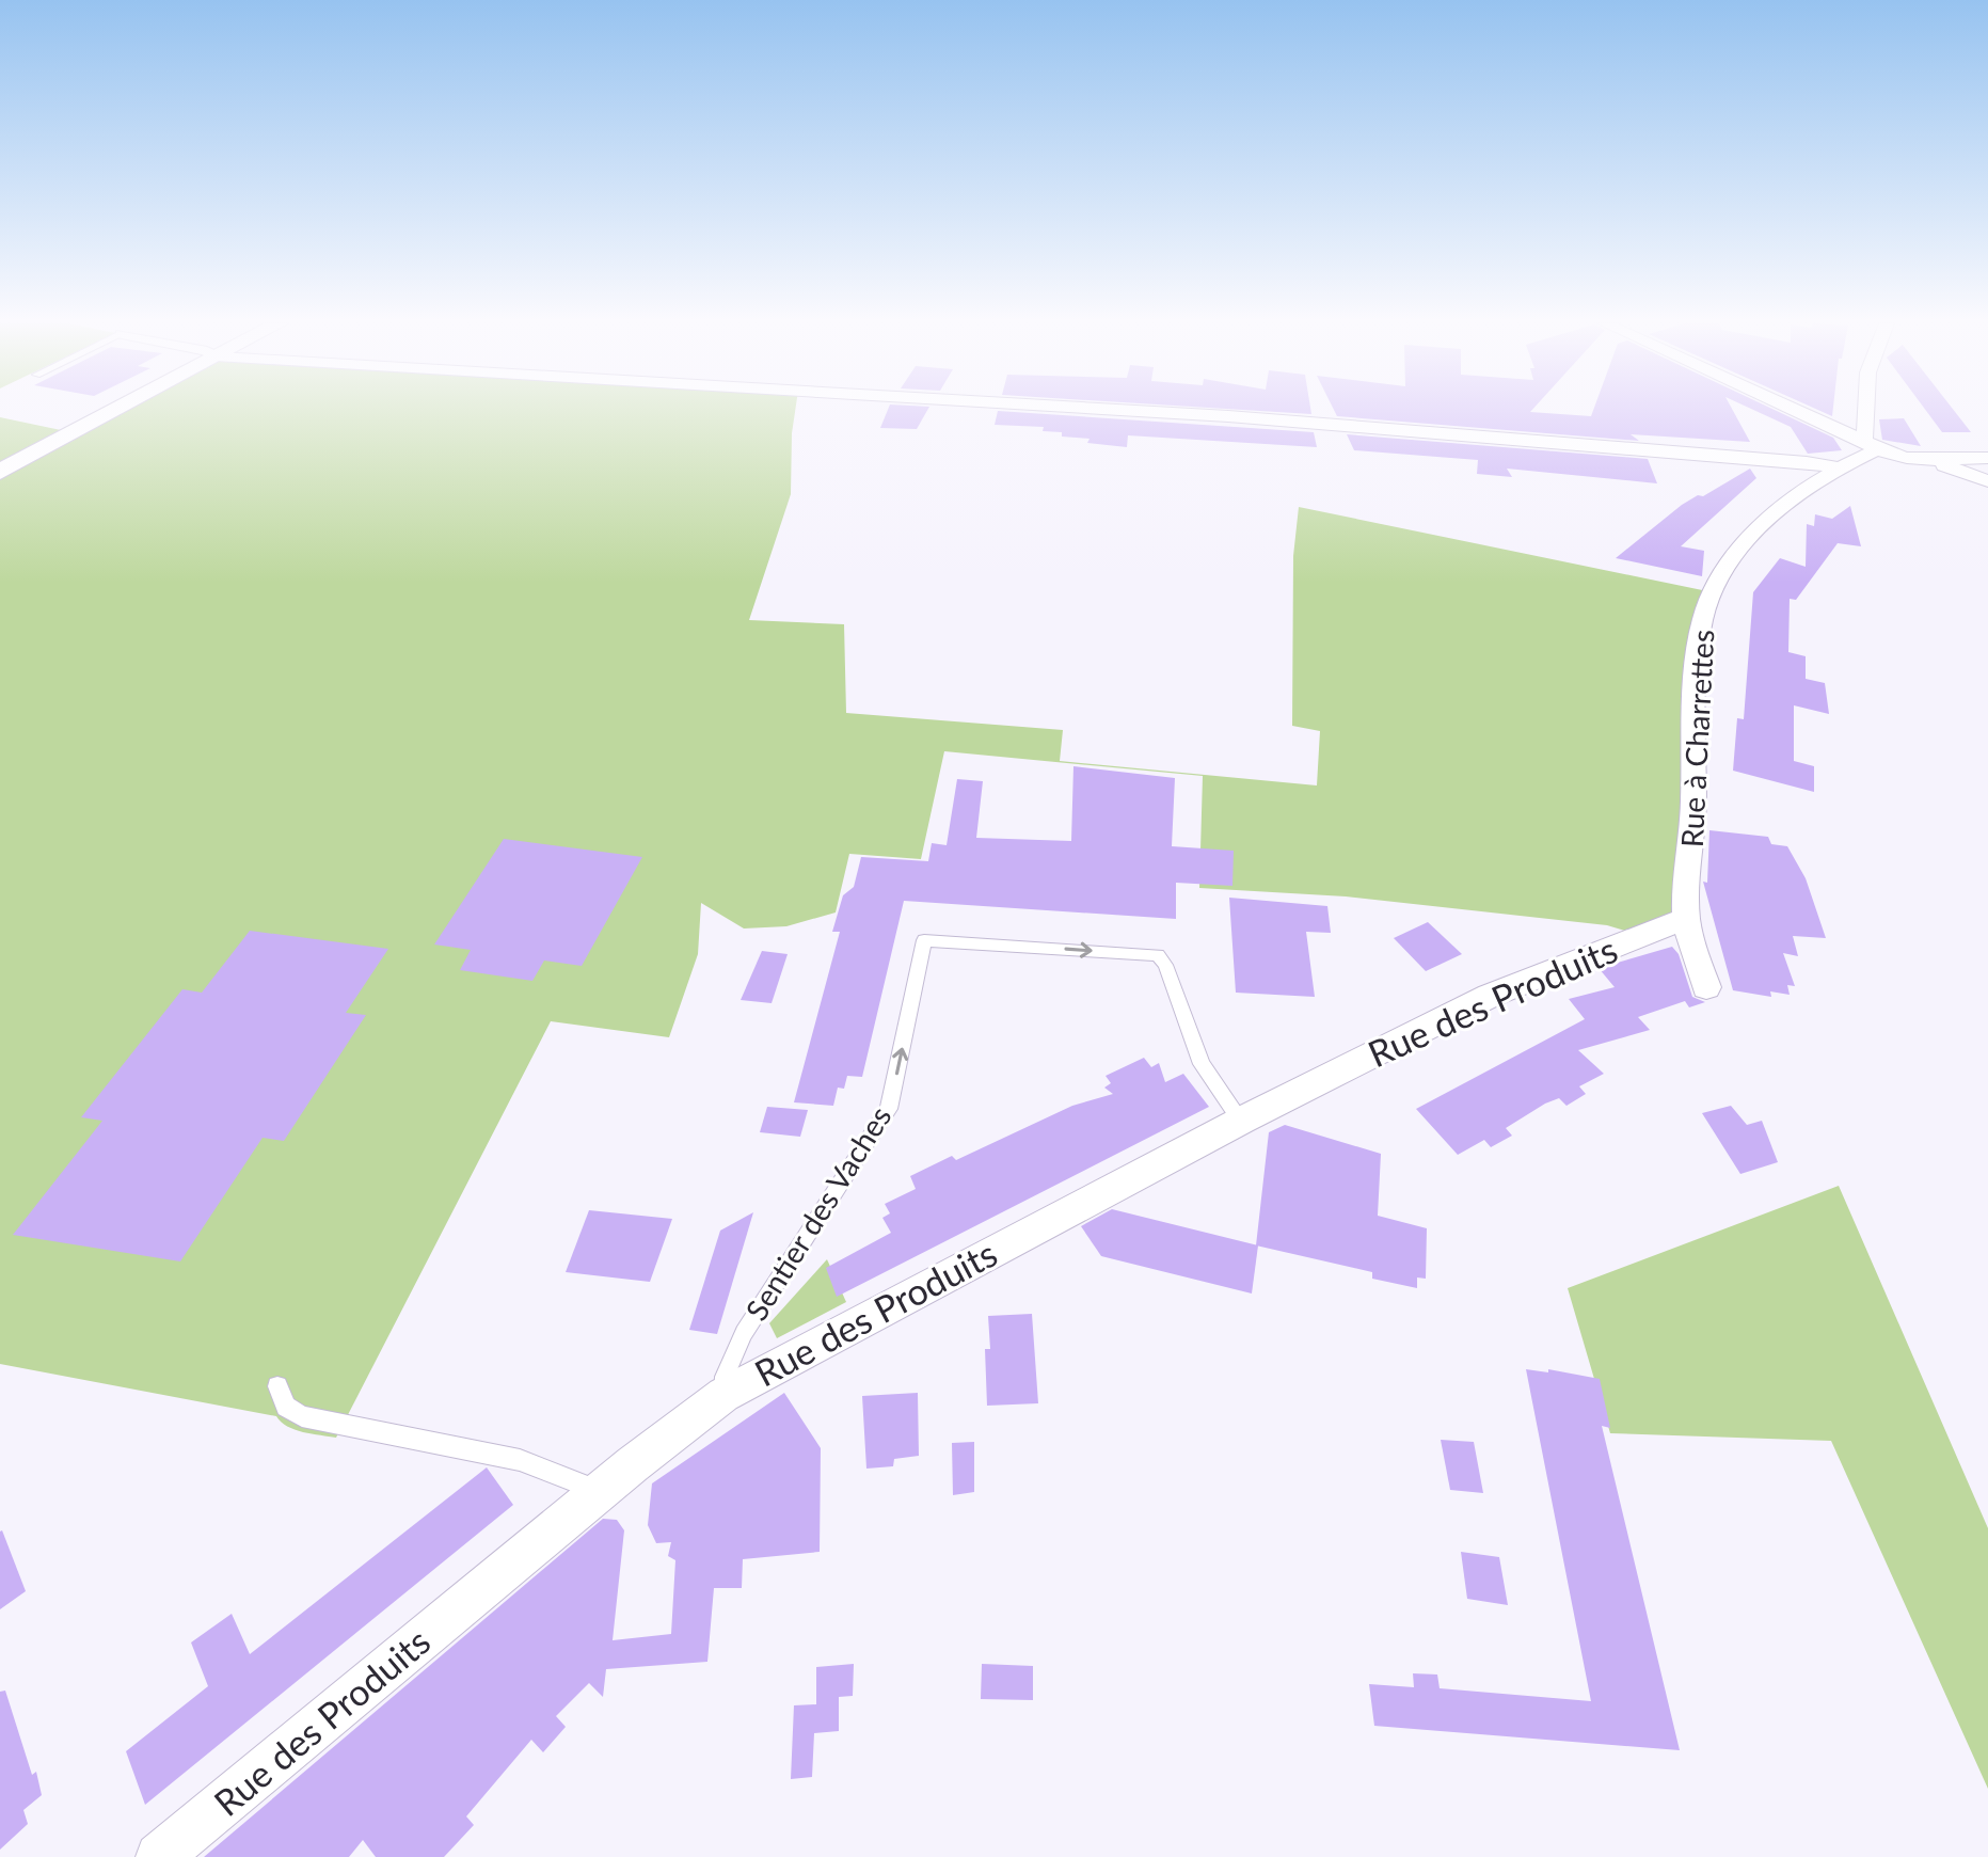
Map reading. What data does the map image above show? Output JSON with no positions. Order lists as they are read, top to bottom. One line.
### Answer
{"streets":{"street":["Rue à Charrettes","Rue des Produits"],"lane":["Sentier des Vaches"]},"crossings":[["Rue à Charrettes","Rue des Produits"],["Rue des Produits","Sentier des Vaches"]]}
